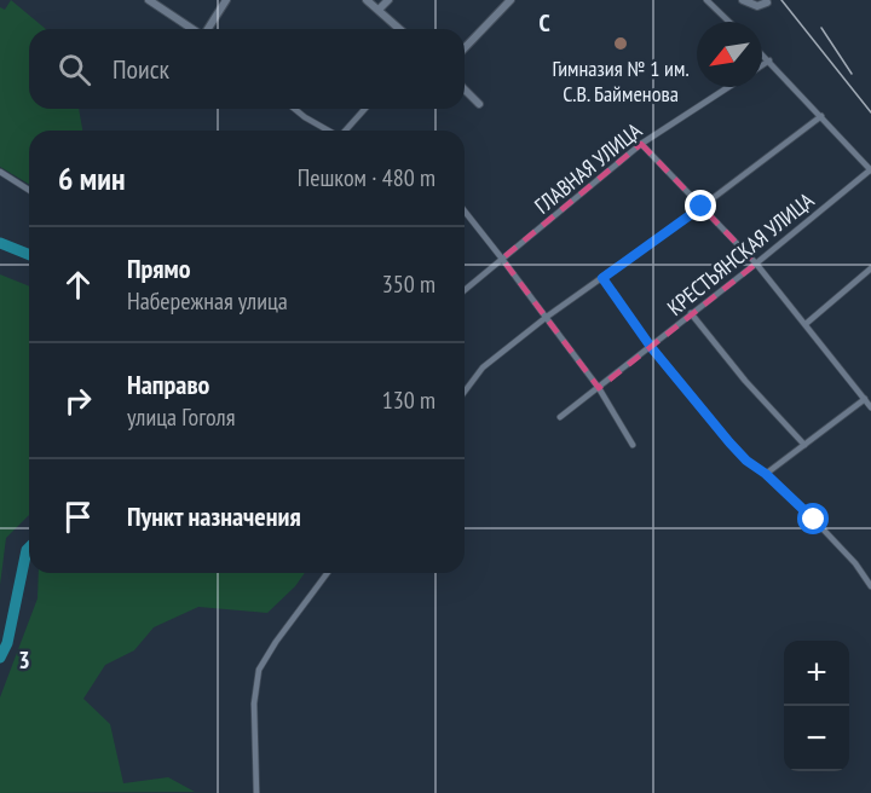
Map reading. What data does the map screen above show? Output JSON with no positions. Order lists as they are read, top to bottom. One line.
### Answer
{"streets":{"street":["ГЛАВНАЯ УЛИЦА","КРЕСТЬЯНСКАЯ УЛИЦА"]},"places":["Гимназия № 1 им. С.В. Байменова"],"north":"bottom left","page":{"search":"Поиск","heading":["6 мин","Пешком · 480 m"],"list":[["Прямо","Набережная улица","350 m"],["Направо","улица Гоголя","130 m"],"Пункт назначения"],"map_buttons":["+","−"]},"grid":{"columns":["C"],"rows":["3"]}}
